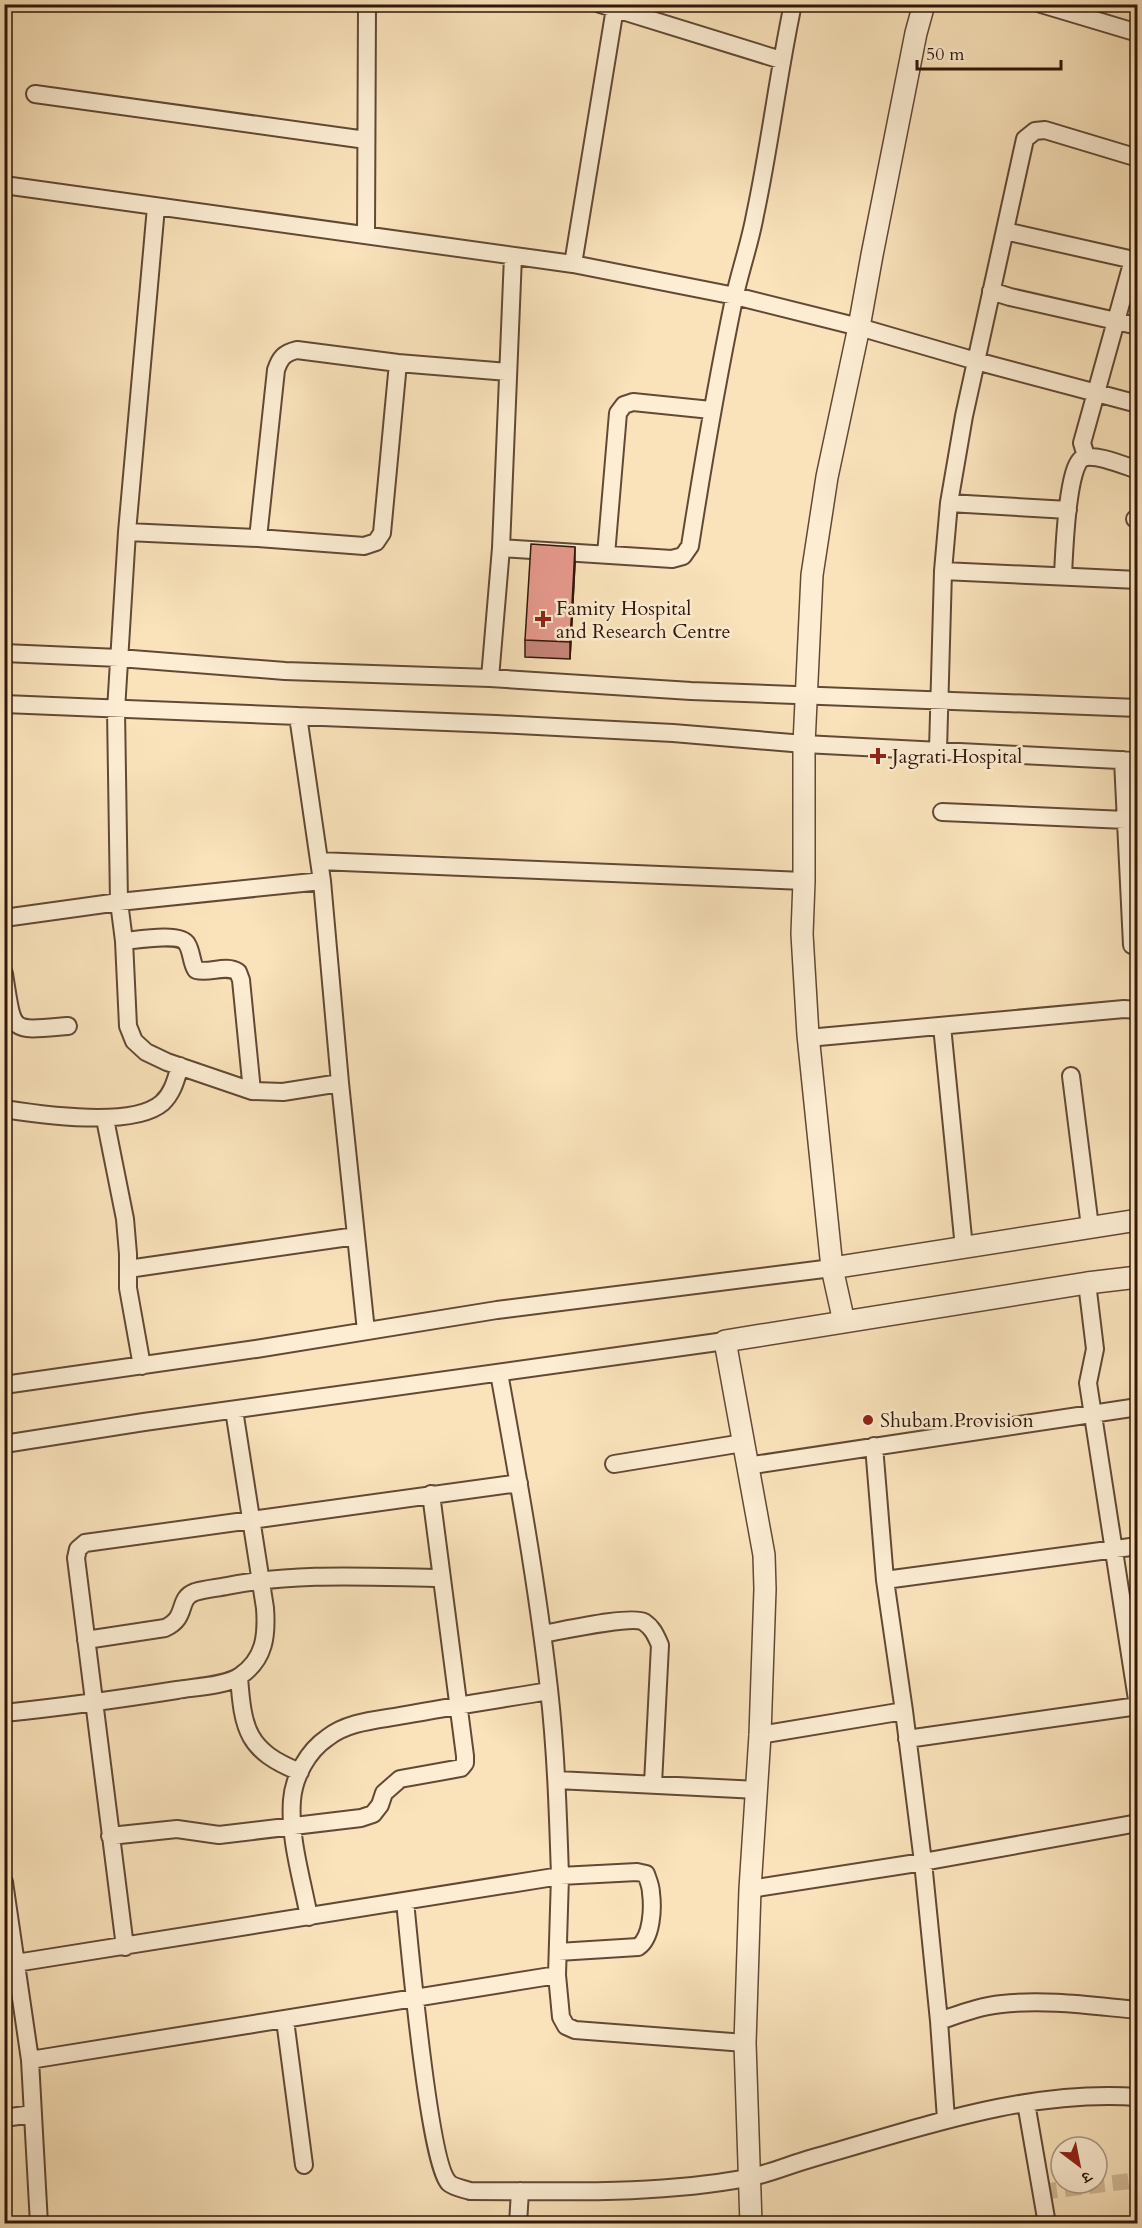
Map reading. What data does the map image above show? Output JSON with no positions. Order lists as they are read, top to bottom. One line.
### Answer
{"places":{"health":["Famity Hospital and Research Centre","Jagrati Hospital"],"other":["Shubam Provision"]},"scale_bar":"50 m","north":"bottom right"}
